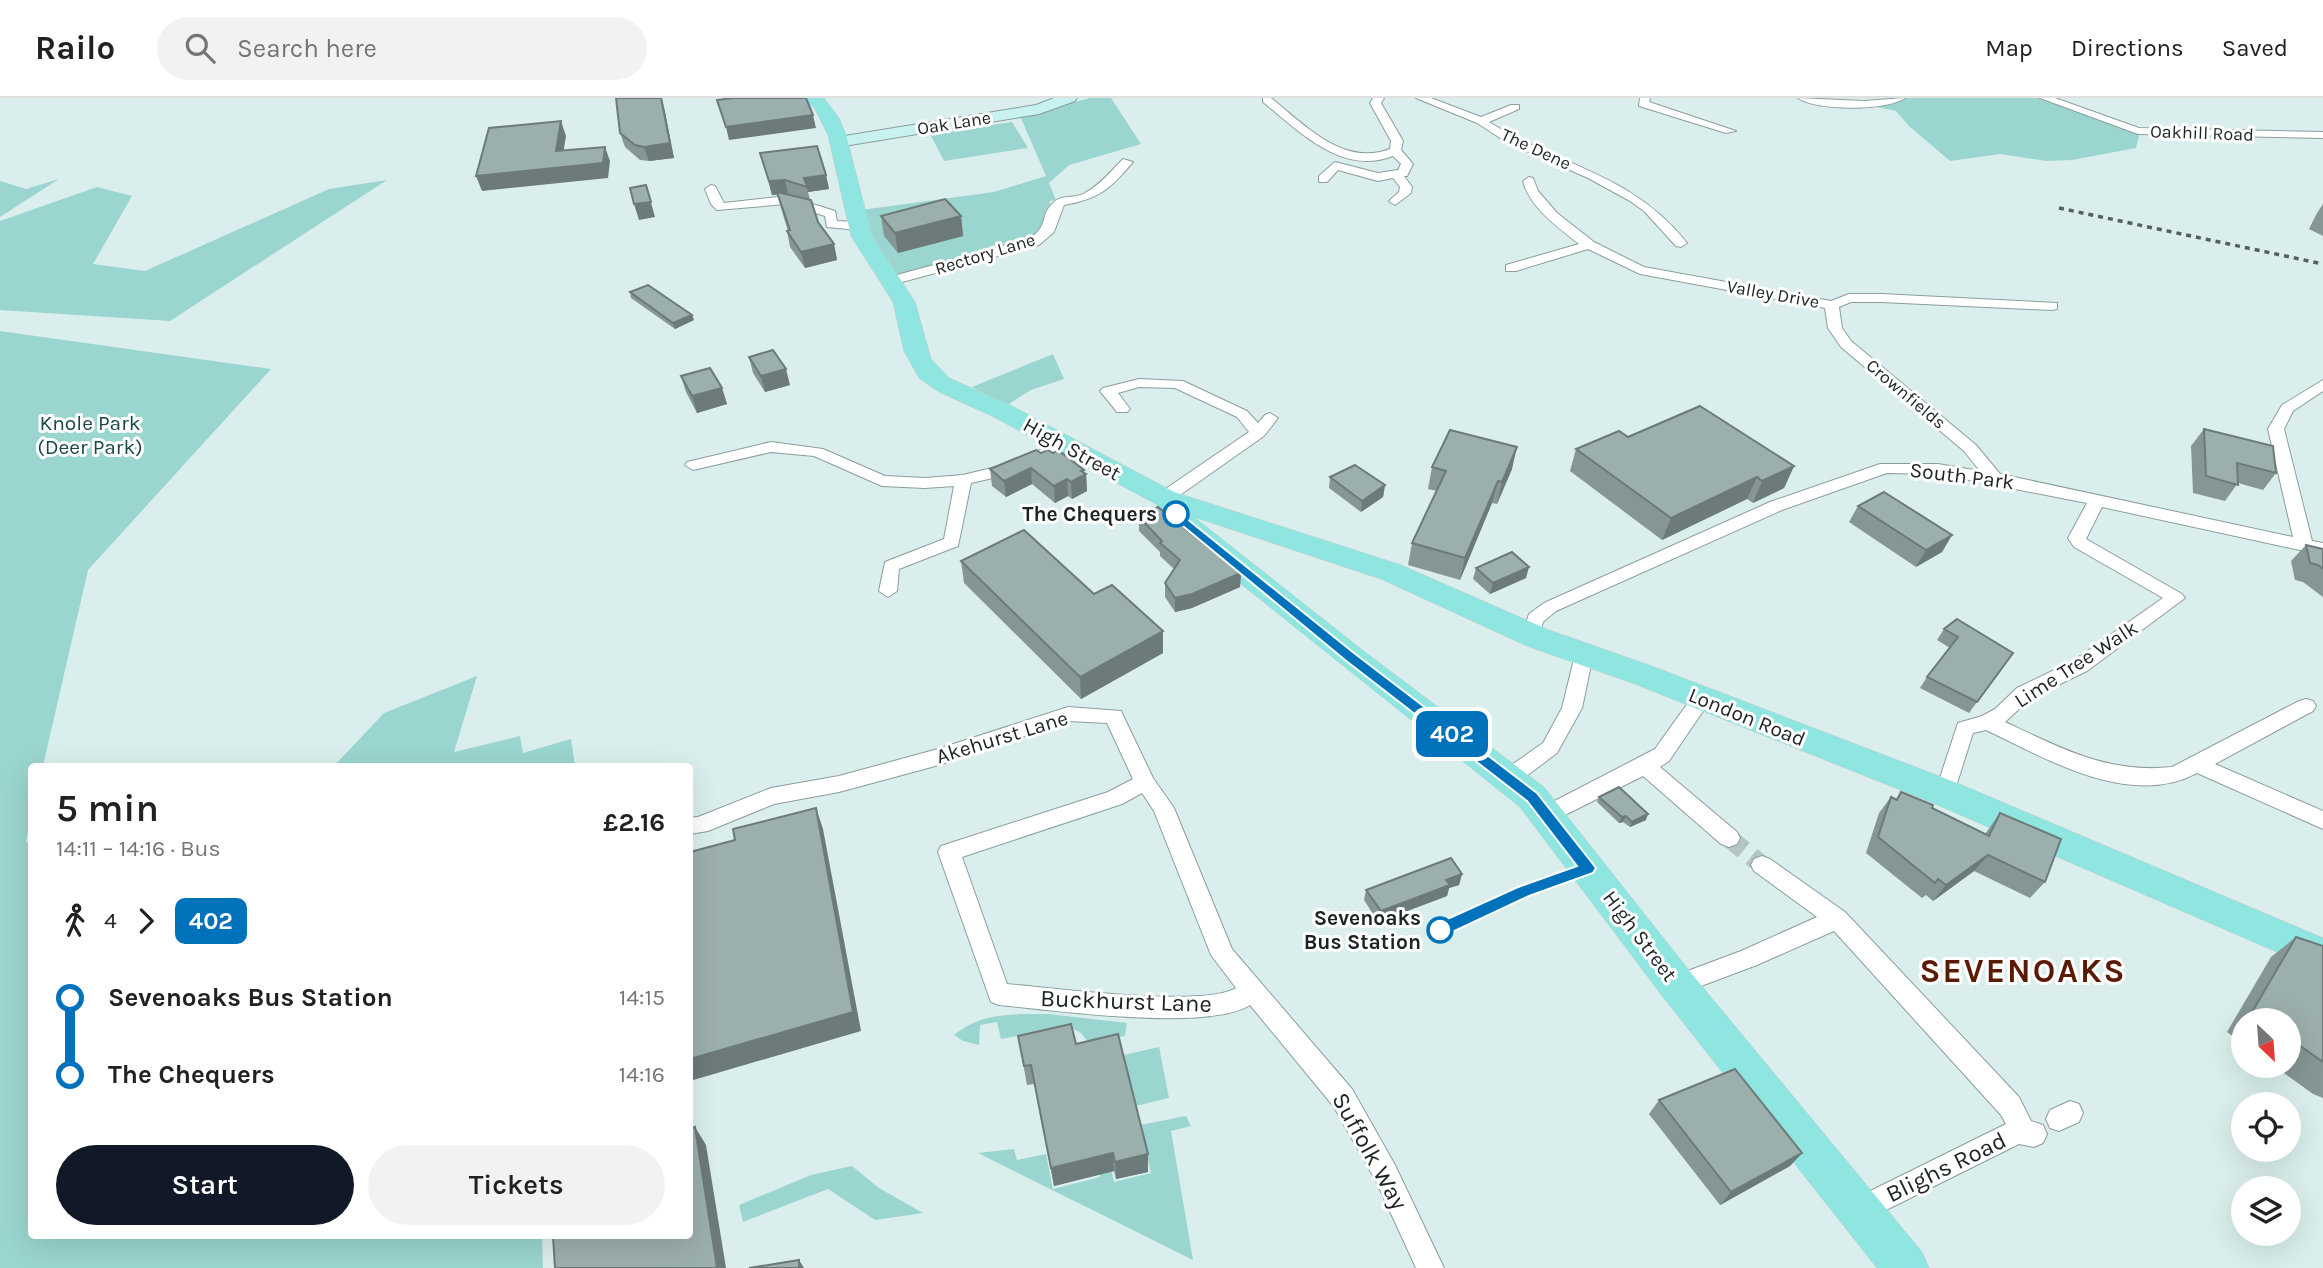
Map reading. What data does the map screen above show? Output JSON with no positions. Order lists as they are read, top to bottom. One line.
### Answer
{"streets":{"main road":["High Street","London Road"],"street":["Oak Lane","Oakhill Road","The Dene","Rectory Lane","Valley Drive","Crownfields","South Park","Lime Tree Walk","Akehurst Lane","Buckhurst Lane","Suffolk Way","Blighs Road"]},"crossings":[["Oak Lane","High Street"],["Rectory Lane","High Street"],["Valley Drive","Crownfields"],["Crownfields","South Park"],["High Street","London Road"],["High Street","Blighs Road"],["South Park","Lime Tree Walk"],["South Park","London Road"],["Lime Tree Walk","London Road"],["Akehurst Lane","Buckhurst Lane"],["Akehurst Lane","Suffolk Way"]],"districts":["SEVENOAKS"],"parks":["Knole Park (Deer Park)"],"places":["The Chequers","Sevenoaks Bus Station"],"lines":["bus line 402"],"north":"bottom right","page":{"header":"Railo","search":"Search here","nav":["Map","Directions","Saved"],"on_map":"402","heading":["5 min","14:11 – 14:16 · Bus","£2.16"],"legs":["4","402"],"list":[{"name":"Sevenoaks Bus Station","value":"14:15"},{"name":"The Chequers","value":"14:16"}],"buttons":["Start","Tickets"]}}
